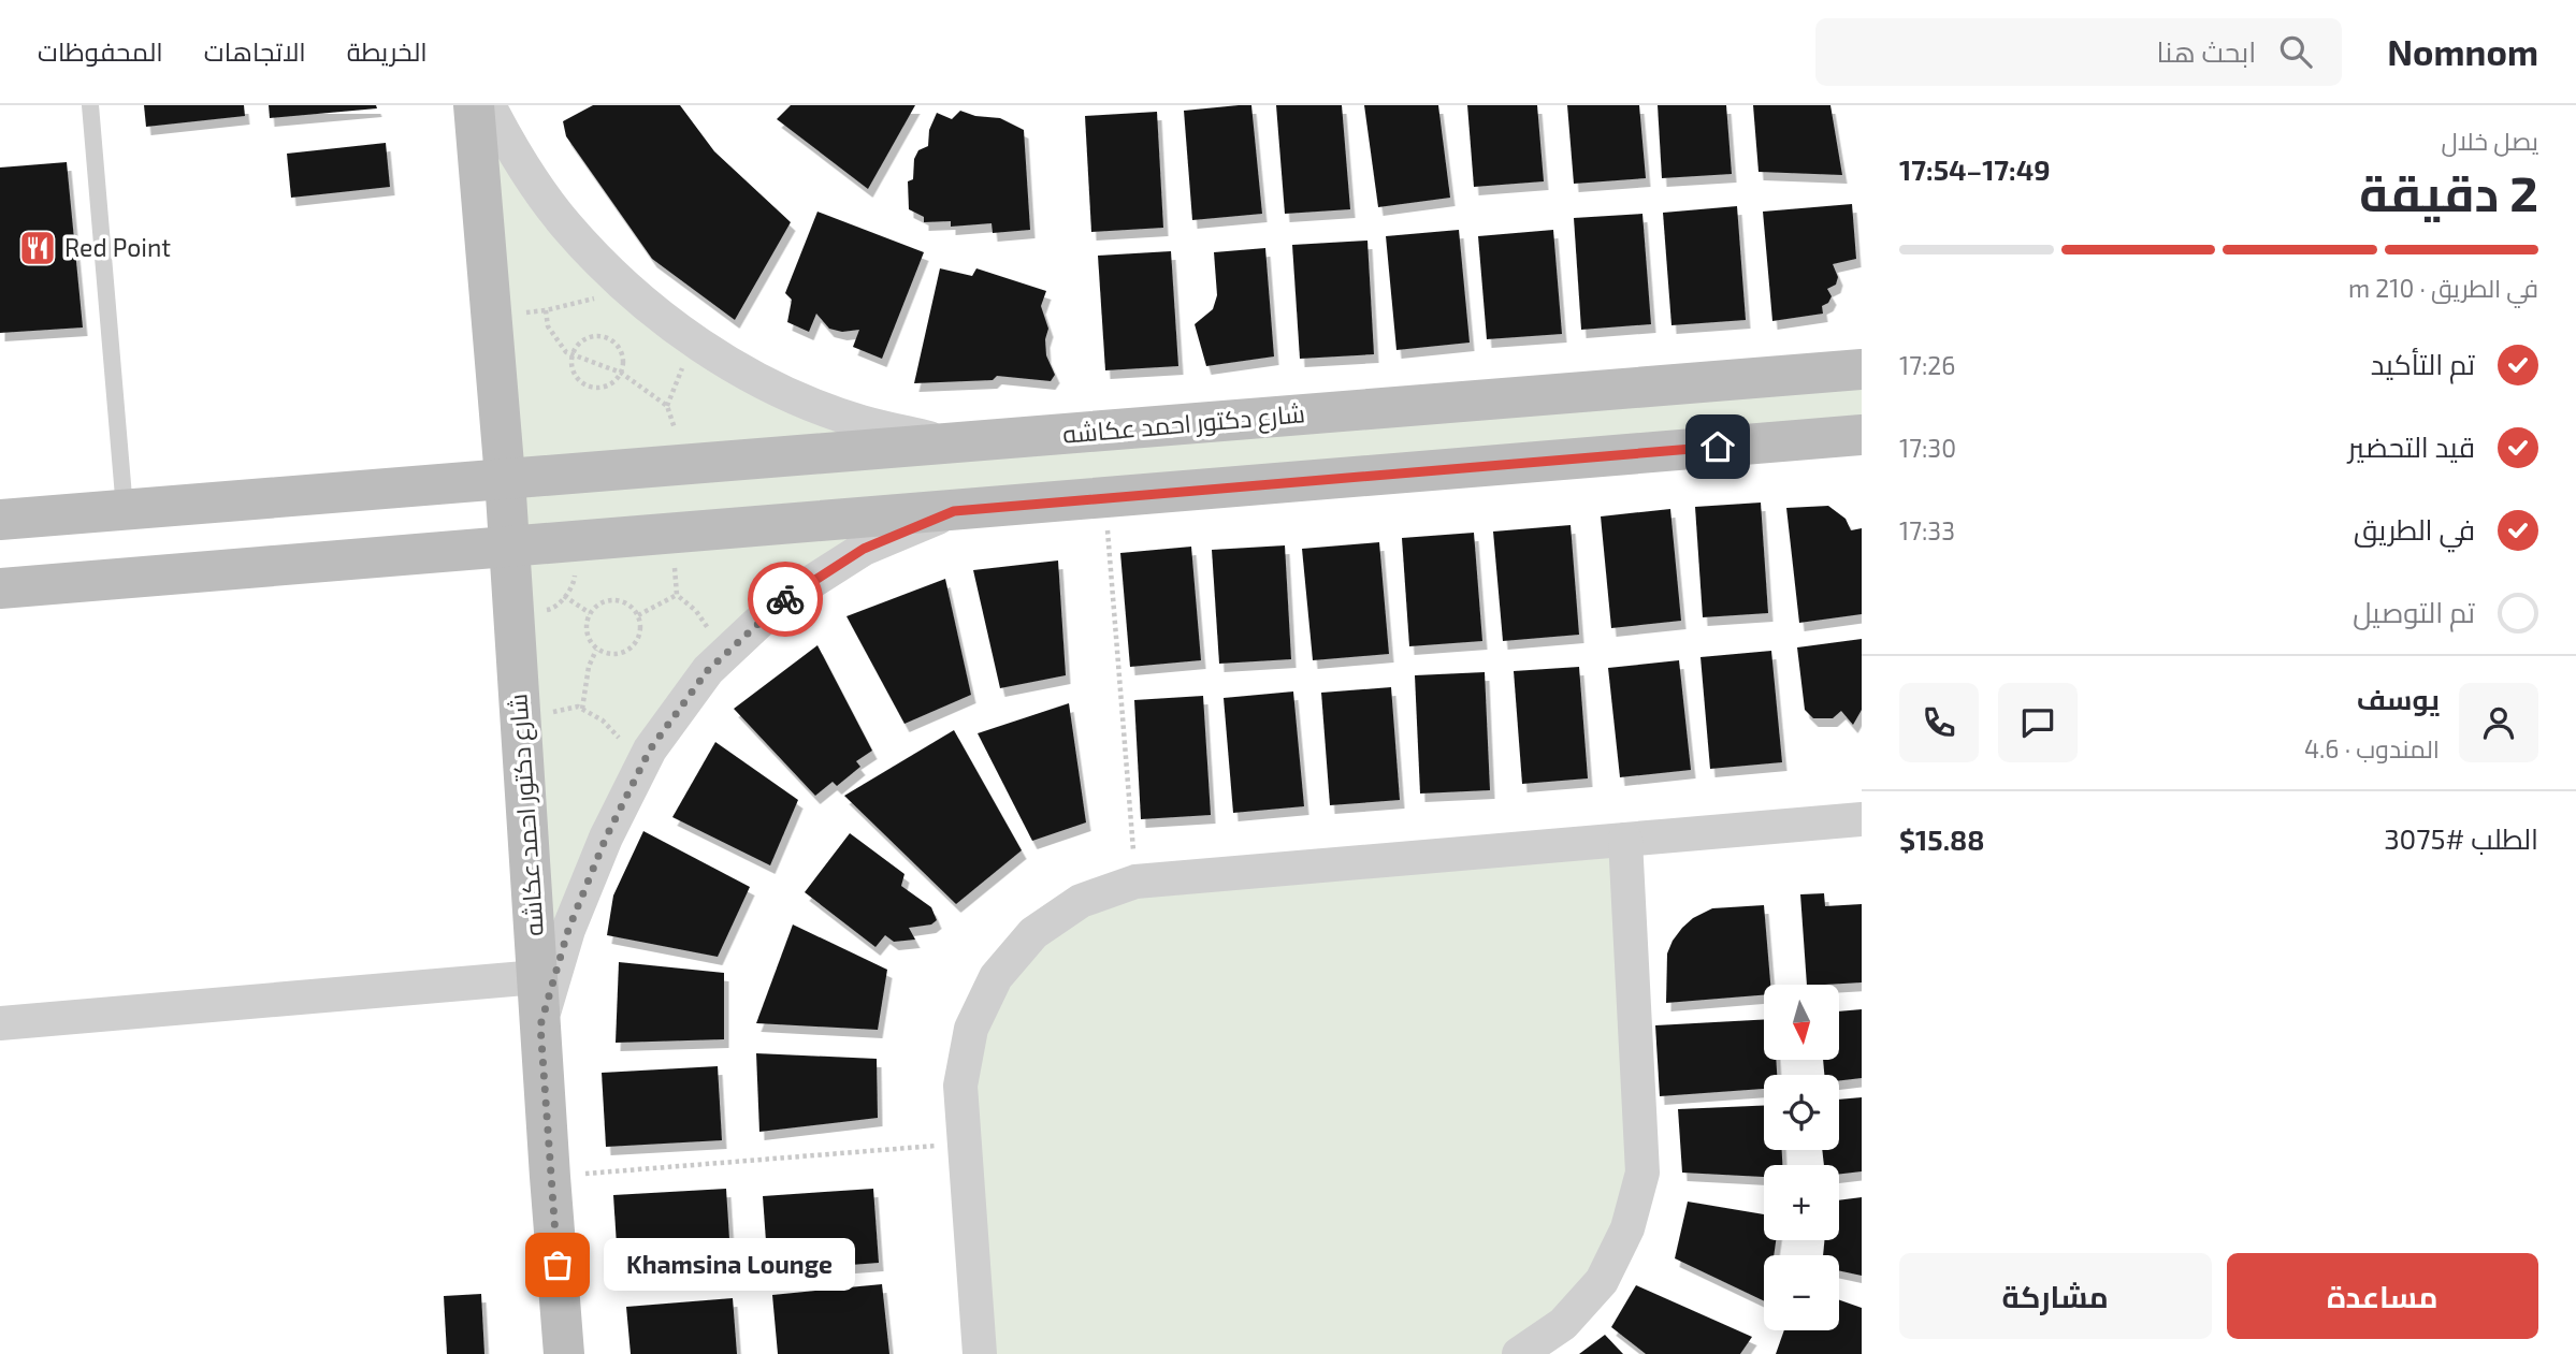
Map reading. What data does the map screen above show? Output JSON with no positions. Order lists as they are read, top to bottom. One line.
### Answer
{"streets":{"street":["شارع دكتور احمد عكاشه"]},"places":{"restaurant":["Red Point"],"other":["Khamsina Lounge"]},"north":"bottom","page":{"header":"Nomnom","search":"ابحث هنا","nav":["الخريطة","الاتجاهات","المحفوظات"],"heading":["2 دقيقة","يصل خلال","17:49–17:54"],"panel":["يوسف","المندوب · 4.6","الطلب #3075","$15.88"],"bar":"في الطريق · 210 m","list":[["تم التأكيد","17:26"],["قيد التحضير","17:30"],["في الطريق","17:33"],"تم التوصيل"],"map_buttons":["+","−"],"buttons":["مساعدة","مشاركة"],"bubble":"Khamsina Lounge"}}
